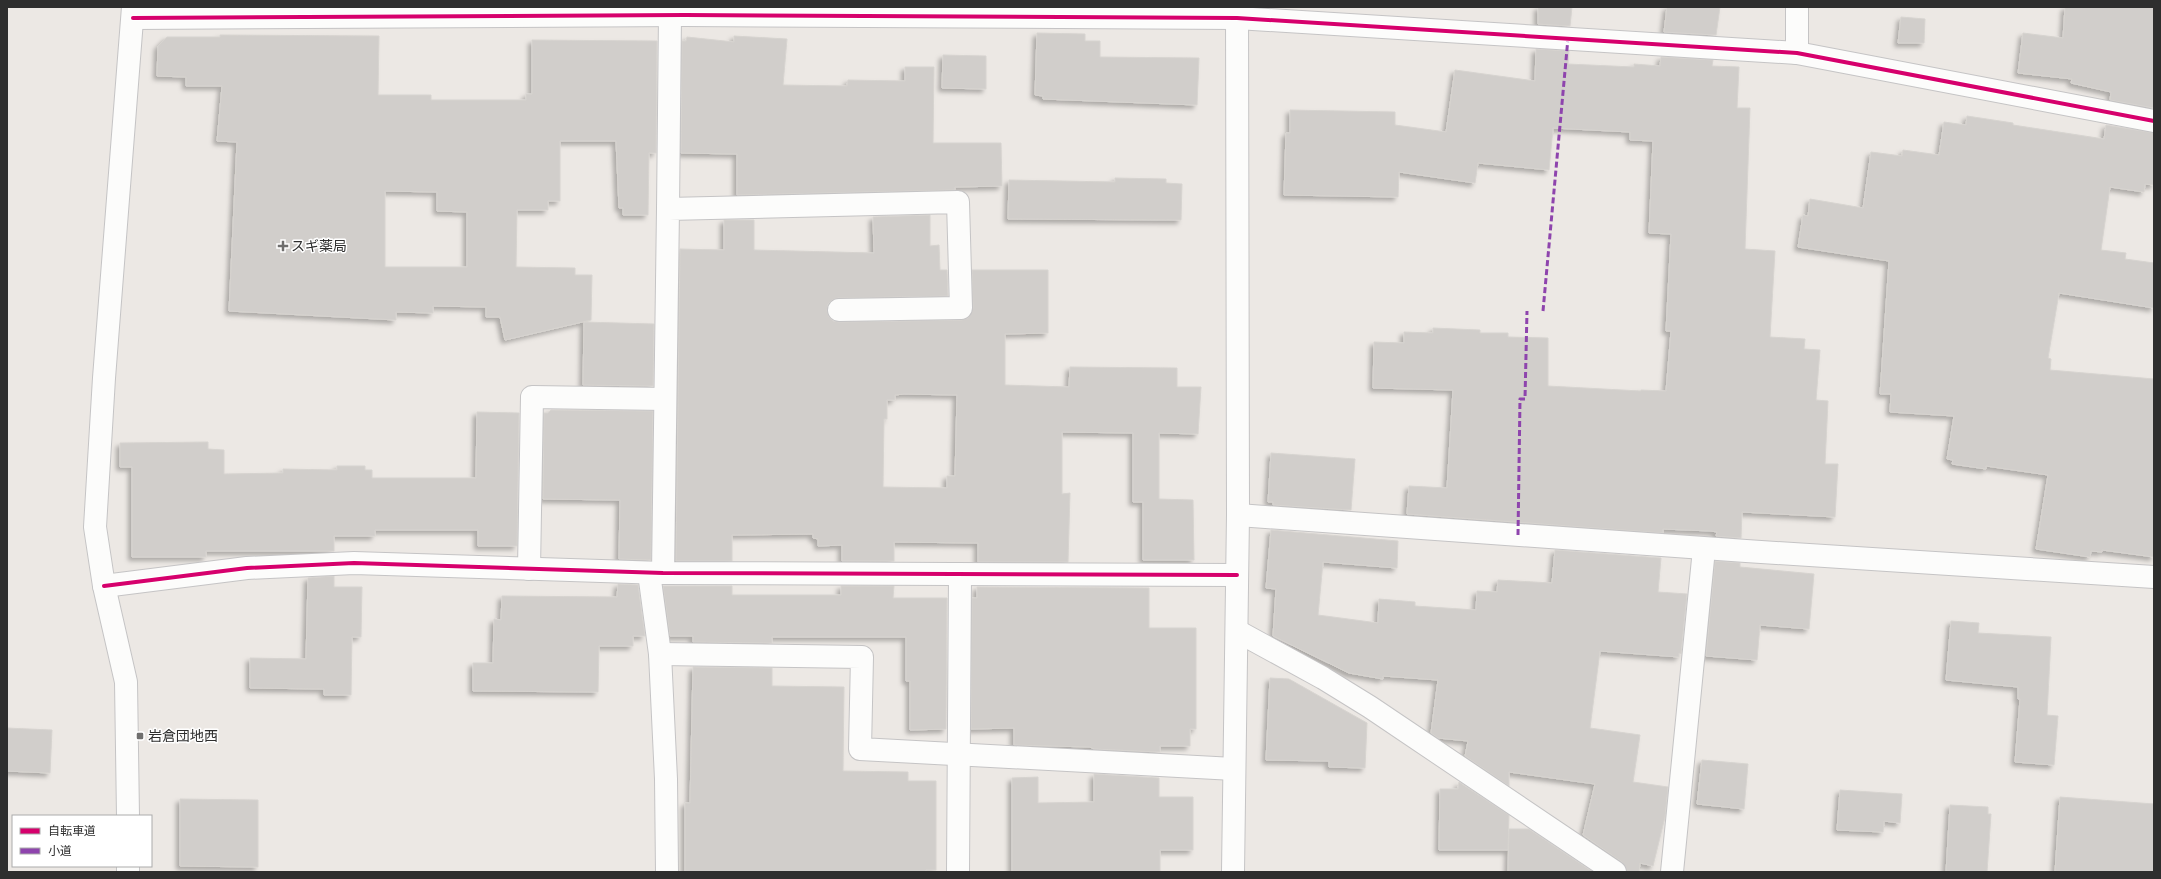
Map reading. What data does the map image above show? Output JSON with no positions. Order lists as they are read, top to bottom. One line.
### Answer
{"places":{"health":["スギ薬局"],"transit":["岩倉団地西"]},"legend":["自転車道","小道"]}
